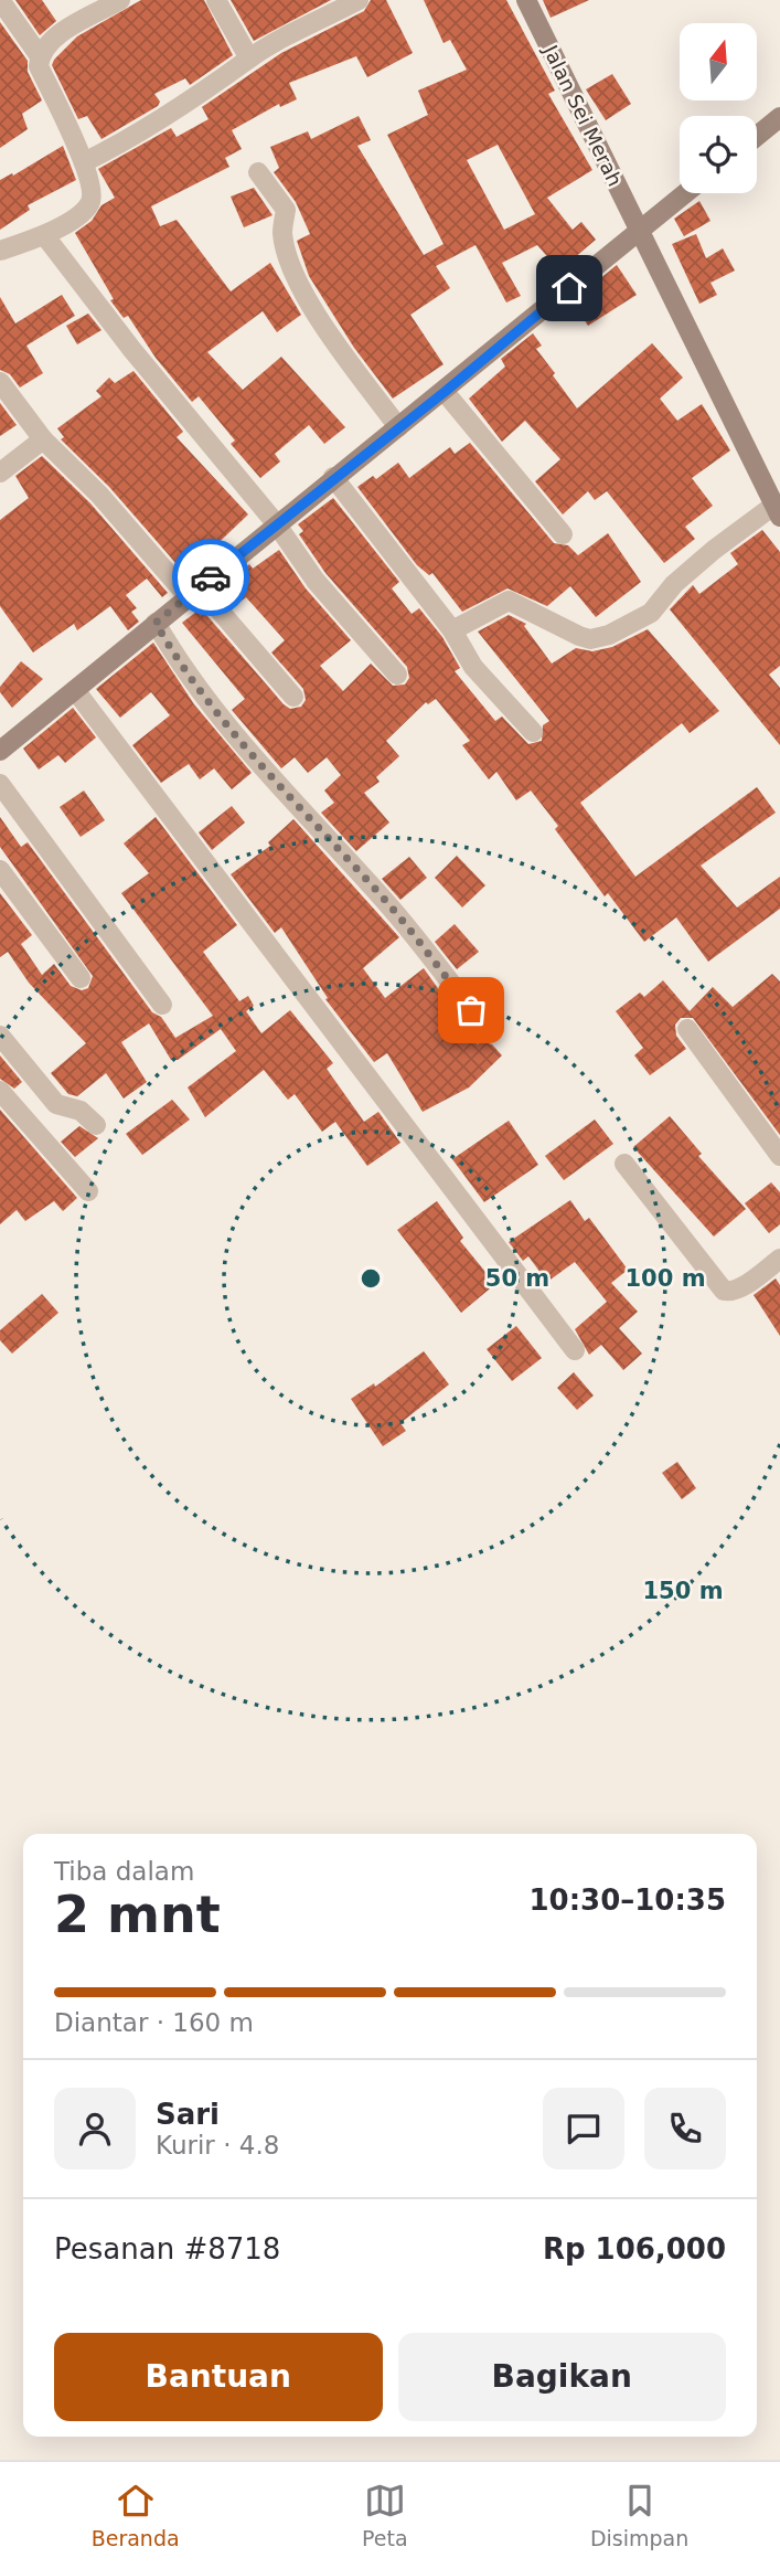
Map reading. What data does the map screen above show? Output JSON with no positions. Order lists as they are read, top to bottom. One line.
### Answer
{"streets":{"street":["Jalan Sei Merah"]},"north":"top","page":{"heading":["2 mnt","Tiba dalam","10:30–10:35"],"panel":["Sari","Kurir · 4.8","Pesanan #8718","Rp 106,000"],"bar":"Diantar · 160 m","buttons":["Bantuan","Bagikan"],"tabs":["Beranda","Peta","Disimpan"]},"rings":["50 m","100 m","150 m"]}
